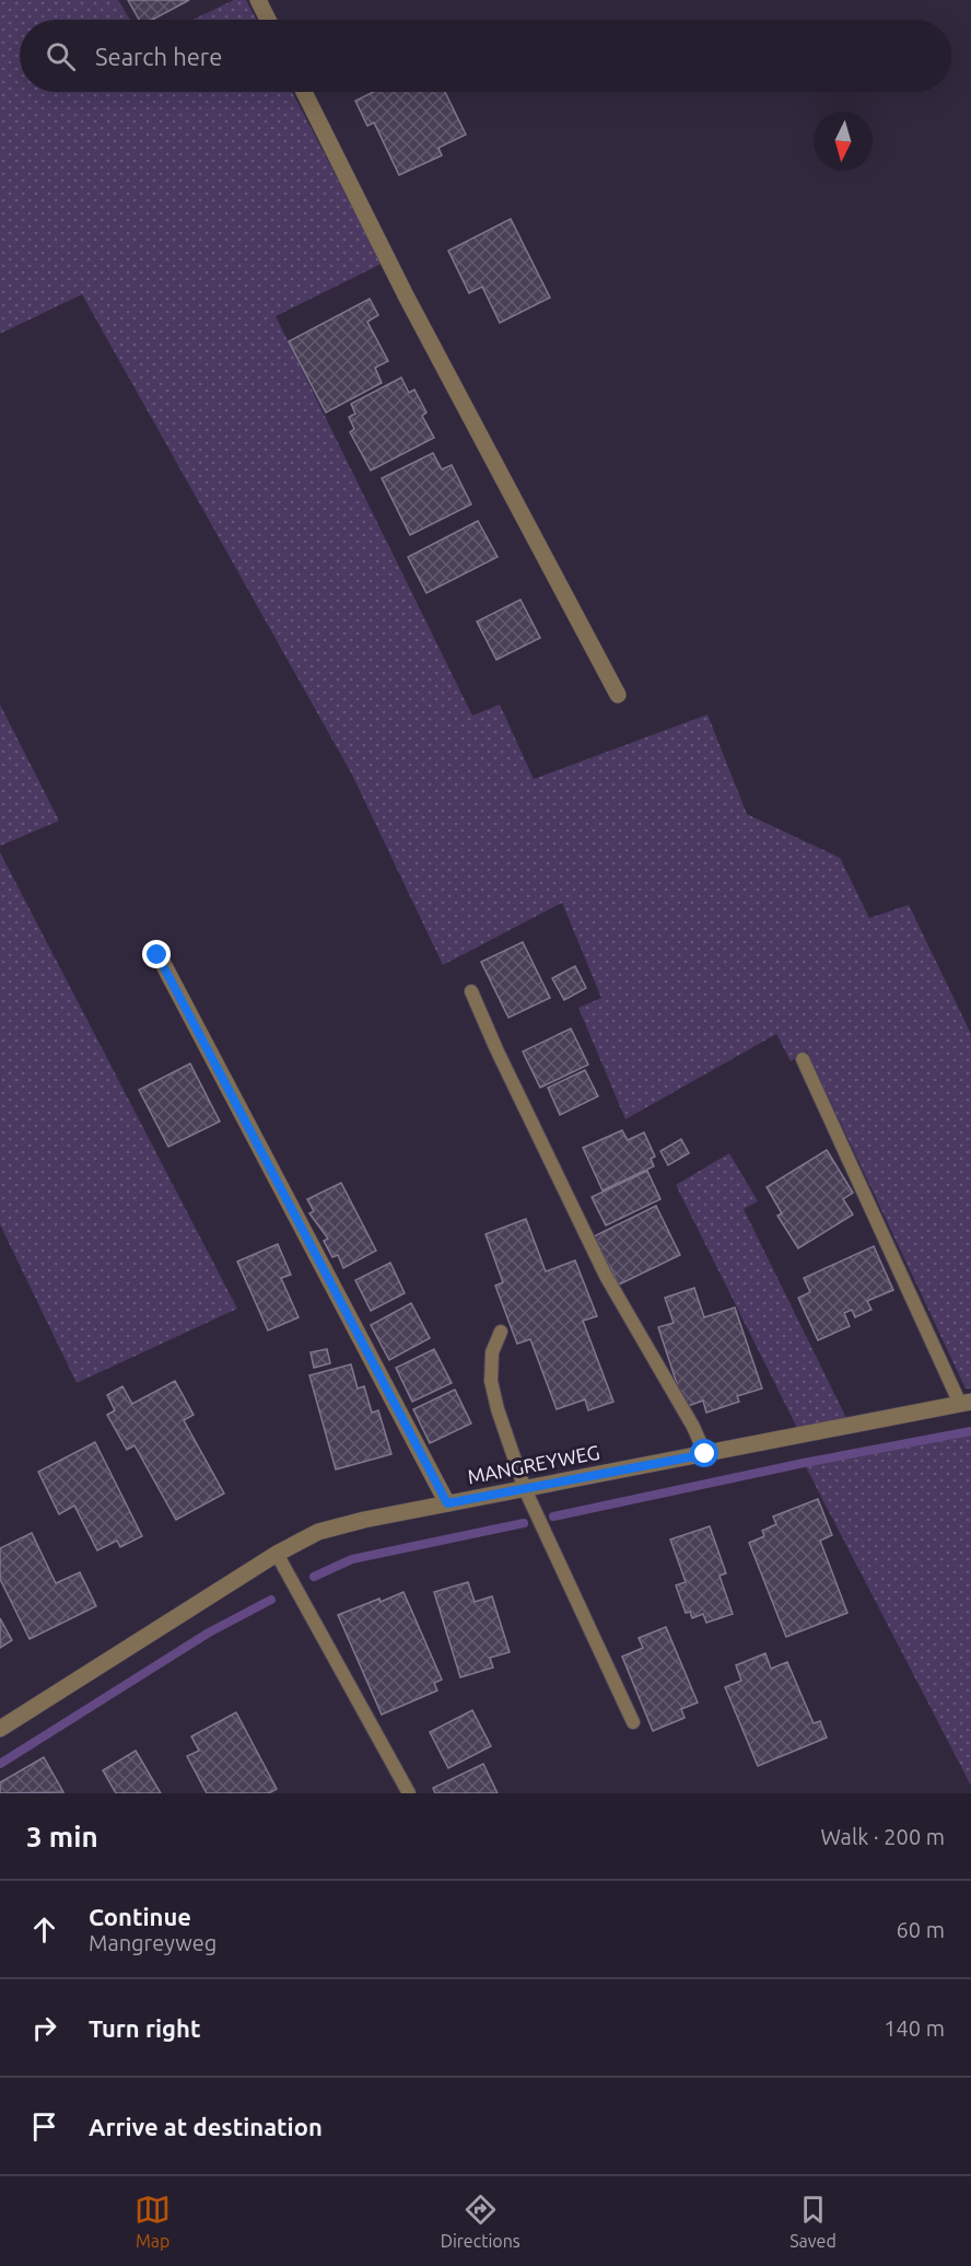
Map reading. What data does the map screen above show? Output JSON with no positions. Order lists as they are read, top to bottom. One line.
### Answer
{"streets":{"street":["MANGREYWEG"]},"north":"bottom","page":{"search":"Search here","heading":["3 min","Walk · 200 m"],"list":[["Continue","Mangreyweg","60 m"],["Turn right","140 m"],"Arrive at destination"],"nav":["Map","Directions","Saved"]}}
